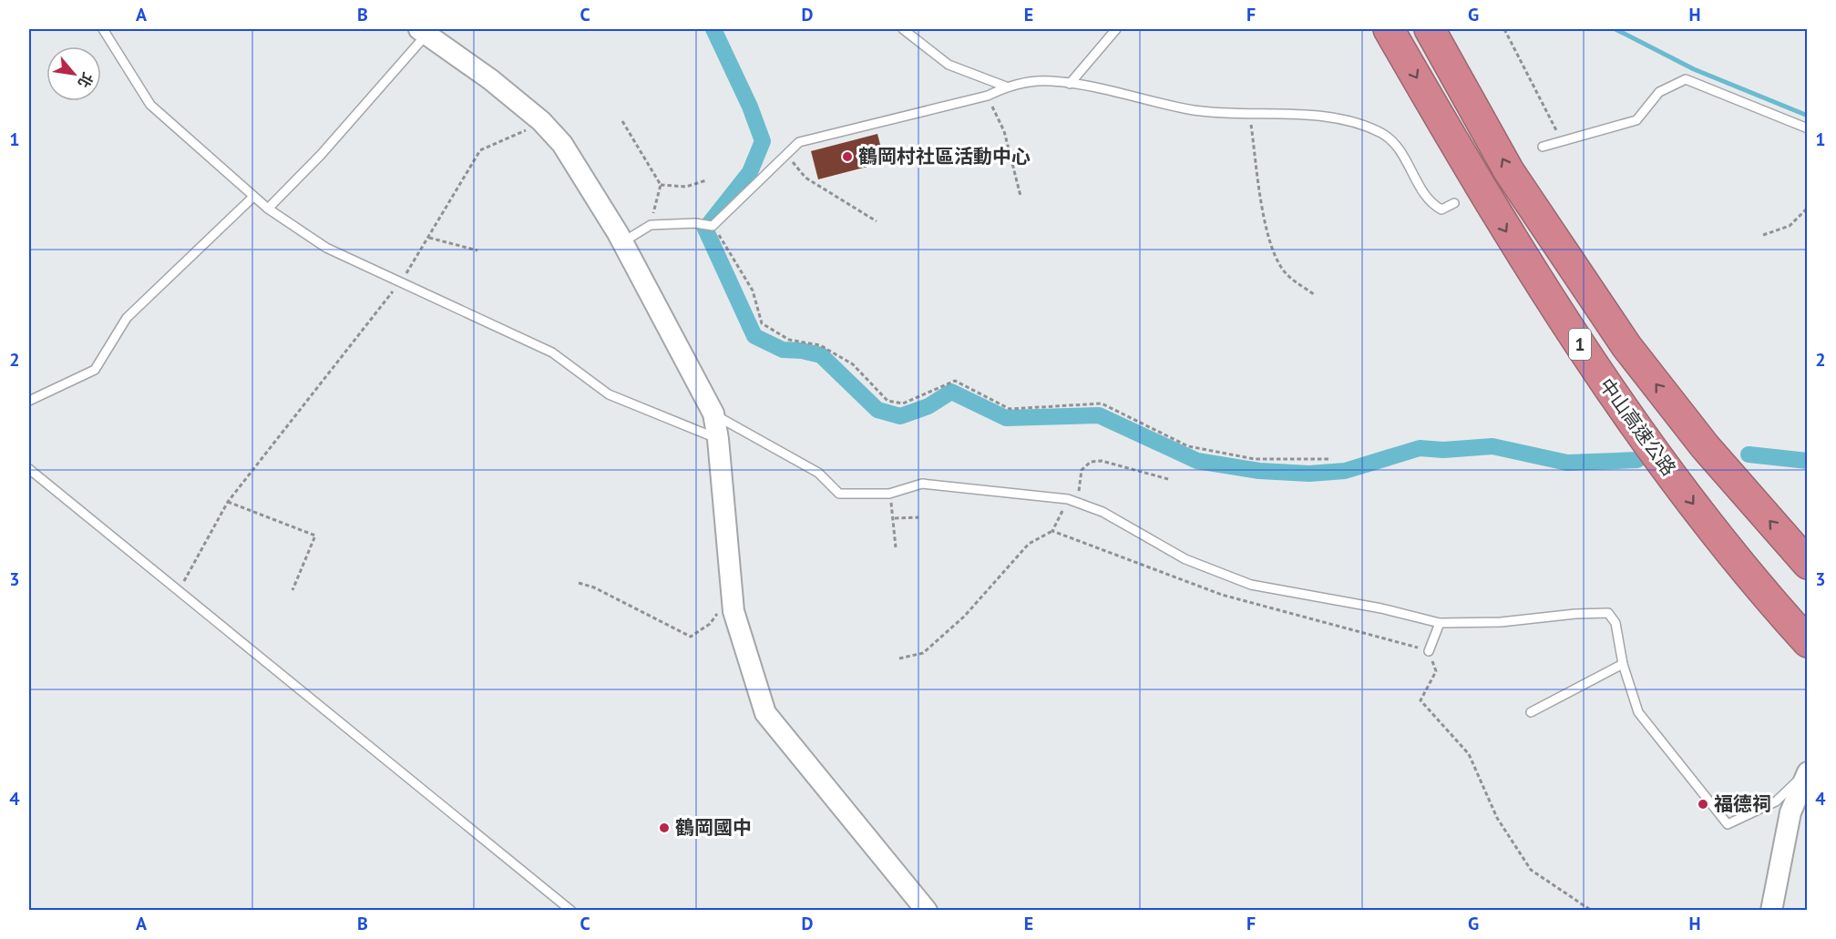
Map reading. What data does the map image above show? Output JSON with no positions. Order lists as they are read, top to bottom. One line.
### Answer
{"streets":{"highway":["1","中山高速公路"]},"places":["鶴岡村社區活動中心","福德祠","鶴岡國中"],"north":"bottom right","grid":{"columns":["A","B","C","D","E","F","G","H"],"rows":["1","2","3","4"]}}
